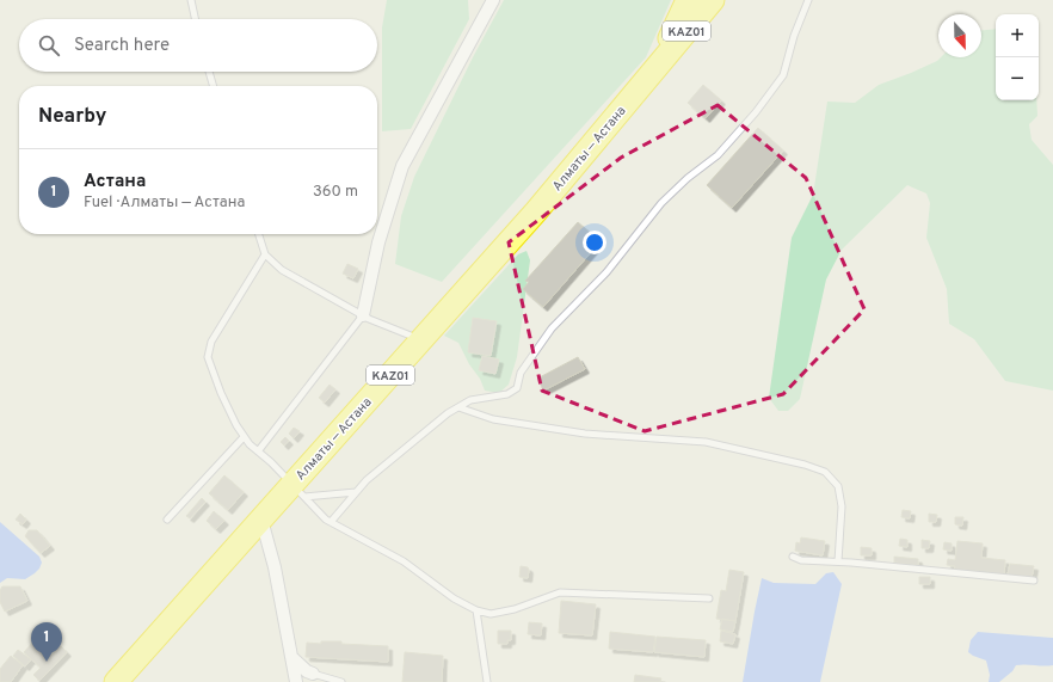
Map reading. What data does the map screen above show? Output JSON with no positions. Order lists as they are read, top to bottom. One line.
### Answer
{"streets":{"highway":["KАZ01","Алматы — Астана"]},"crossings":[["KАZ01","Алматы — Астана"]],"north":"bottom","page":{"map_buttons":["+","−"],"search":"Search here","heading":"Nearby","list":[{"mark":"1","name":"Астана","note":"Fuel · Алматы — Астана","value":"360 m"}],"pins":"1"}}
